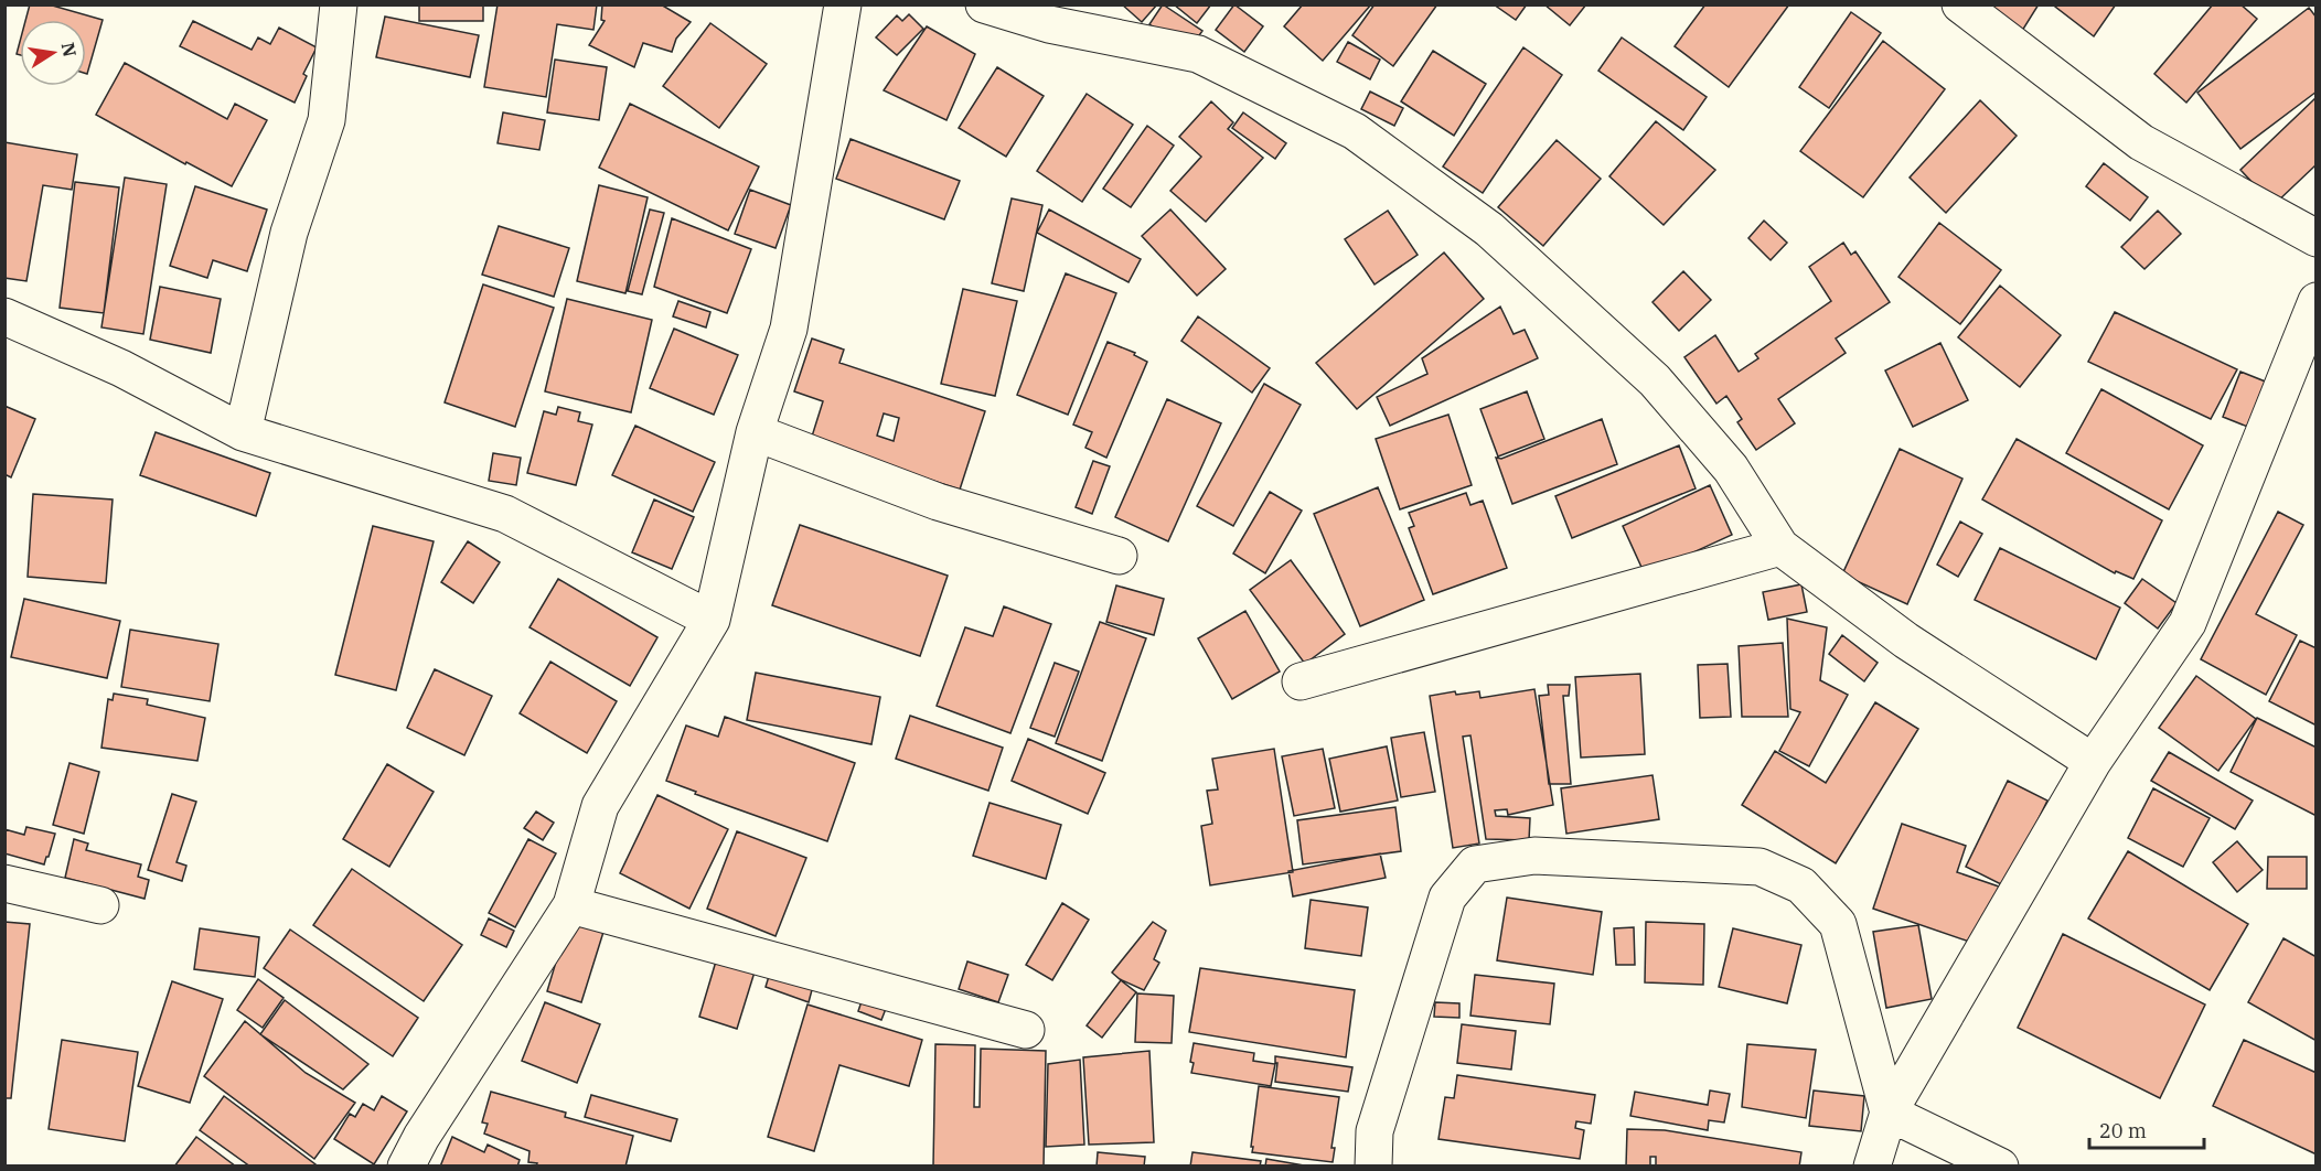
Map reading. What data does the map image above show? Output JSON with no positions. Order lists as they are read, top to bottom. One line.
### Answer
{"scale_bar":"20 m","north":"right"}
